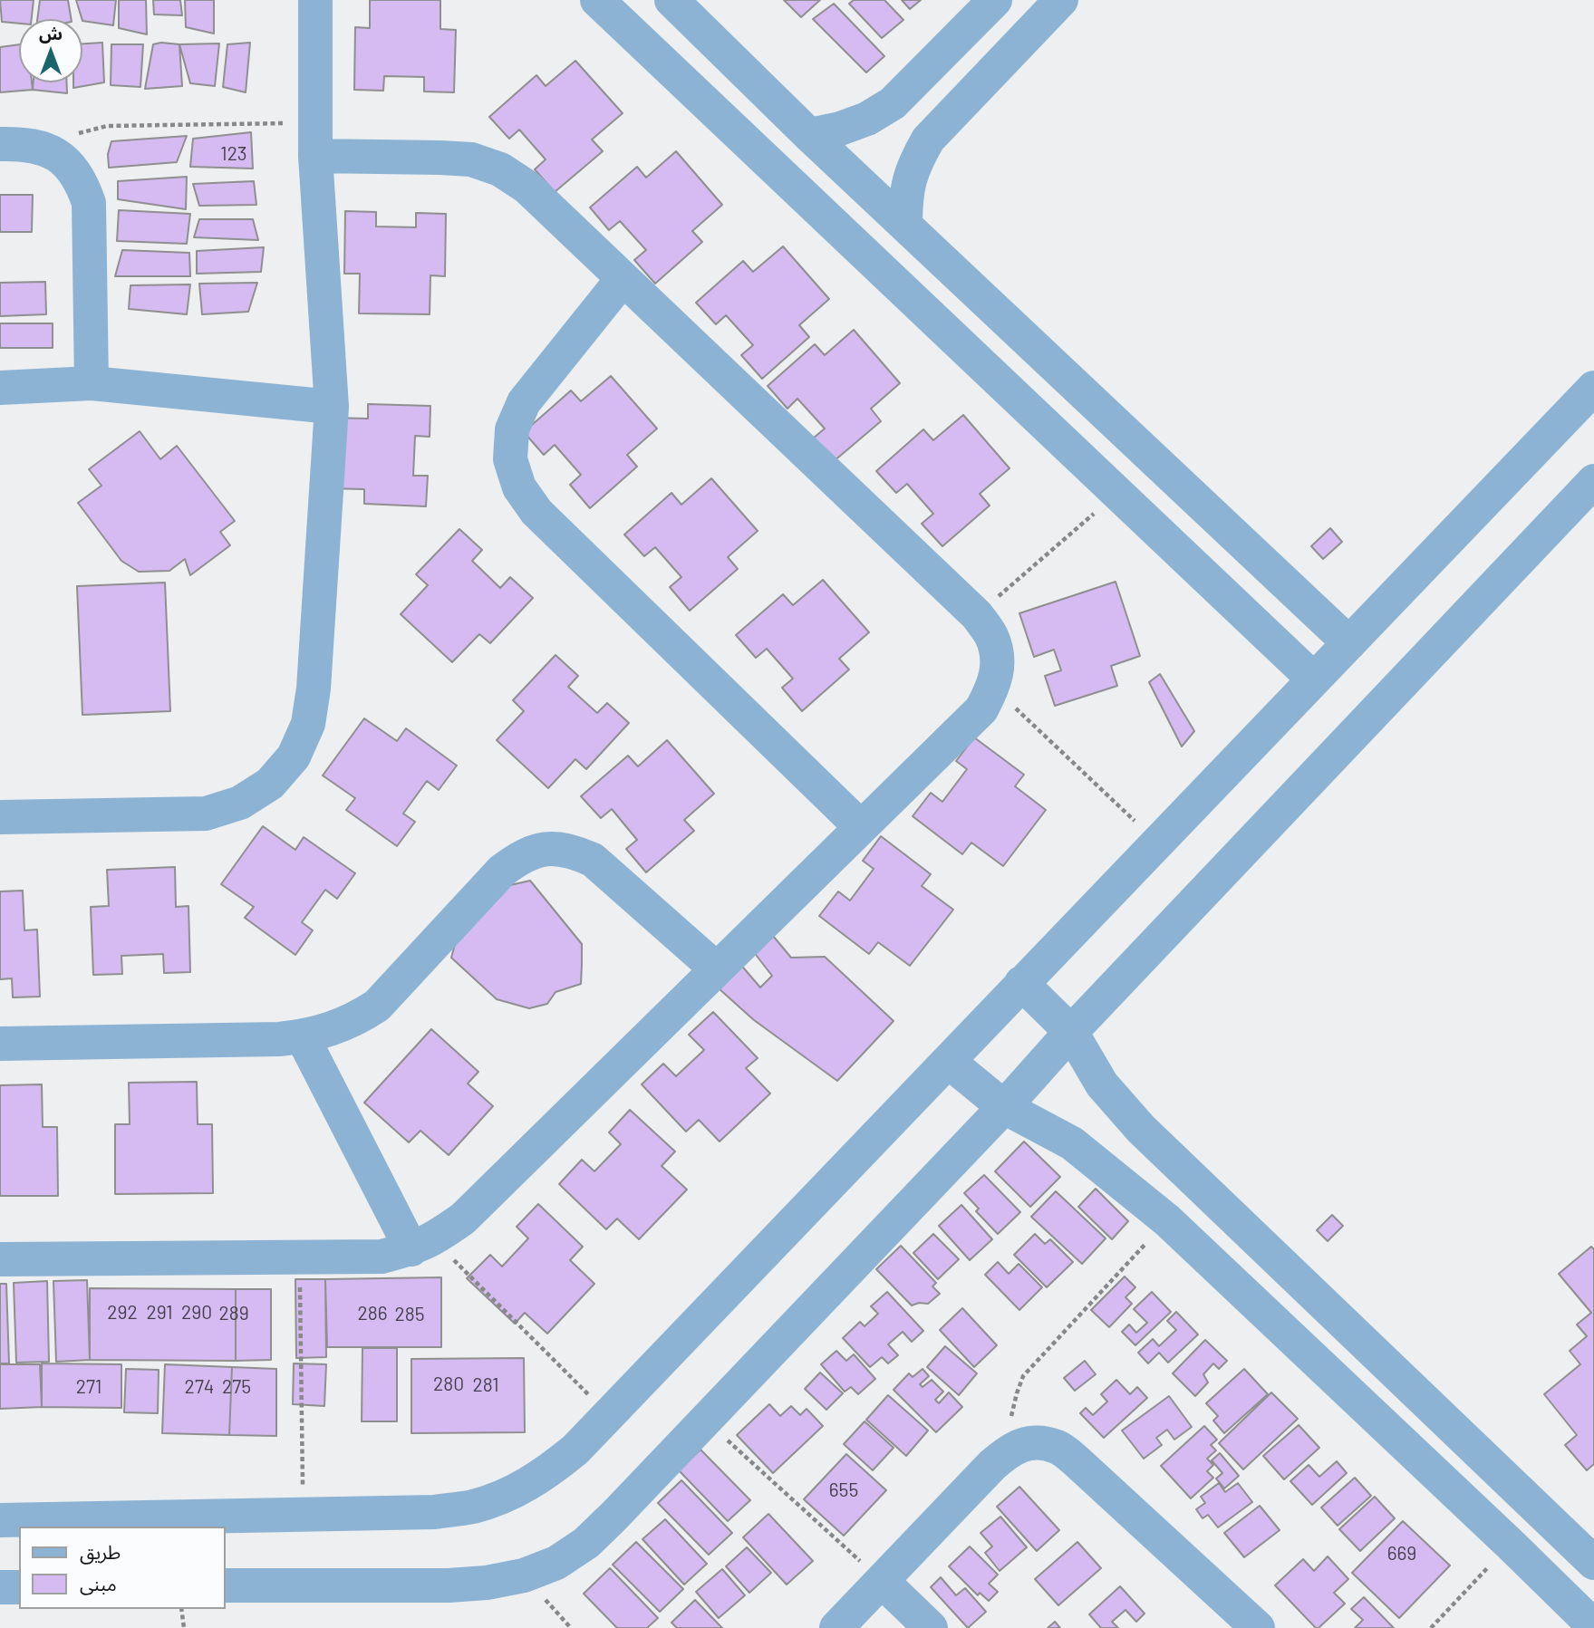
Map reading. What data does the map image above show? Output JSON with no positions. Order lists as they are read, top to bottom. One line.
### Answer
{"house_numbers":["123","292","291","290","289","286","285","280","281","271","274","275","655","669"],"legend":["طريق","مبنى"],"north":"top"}
